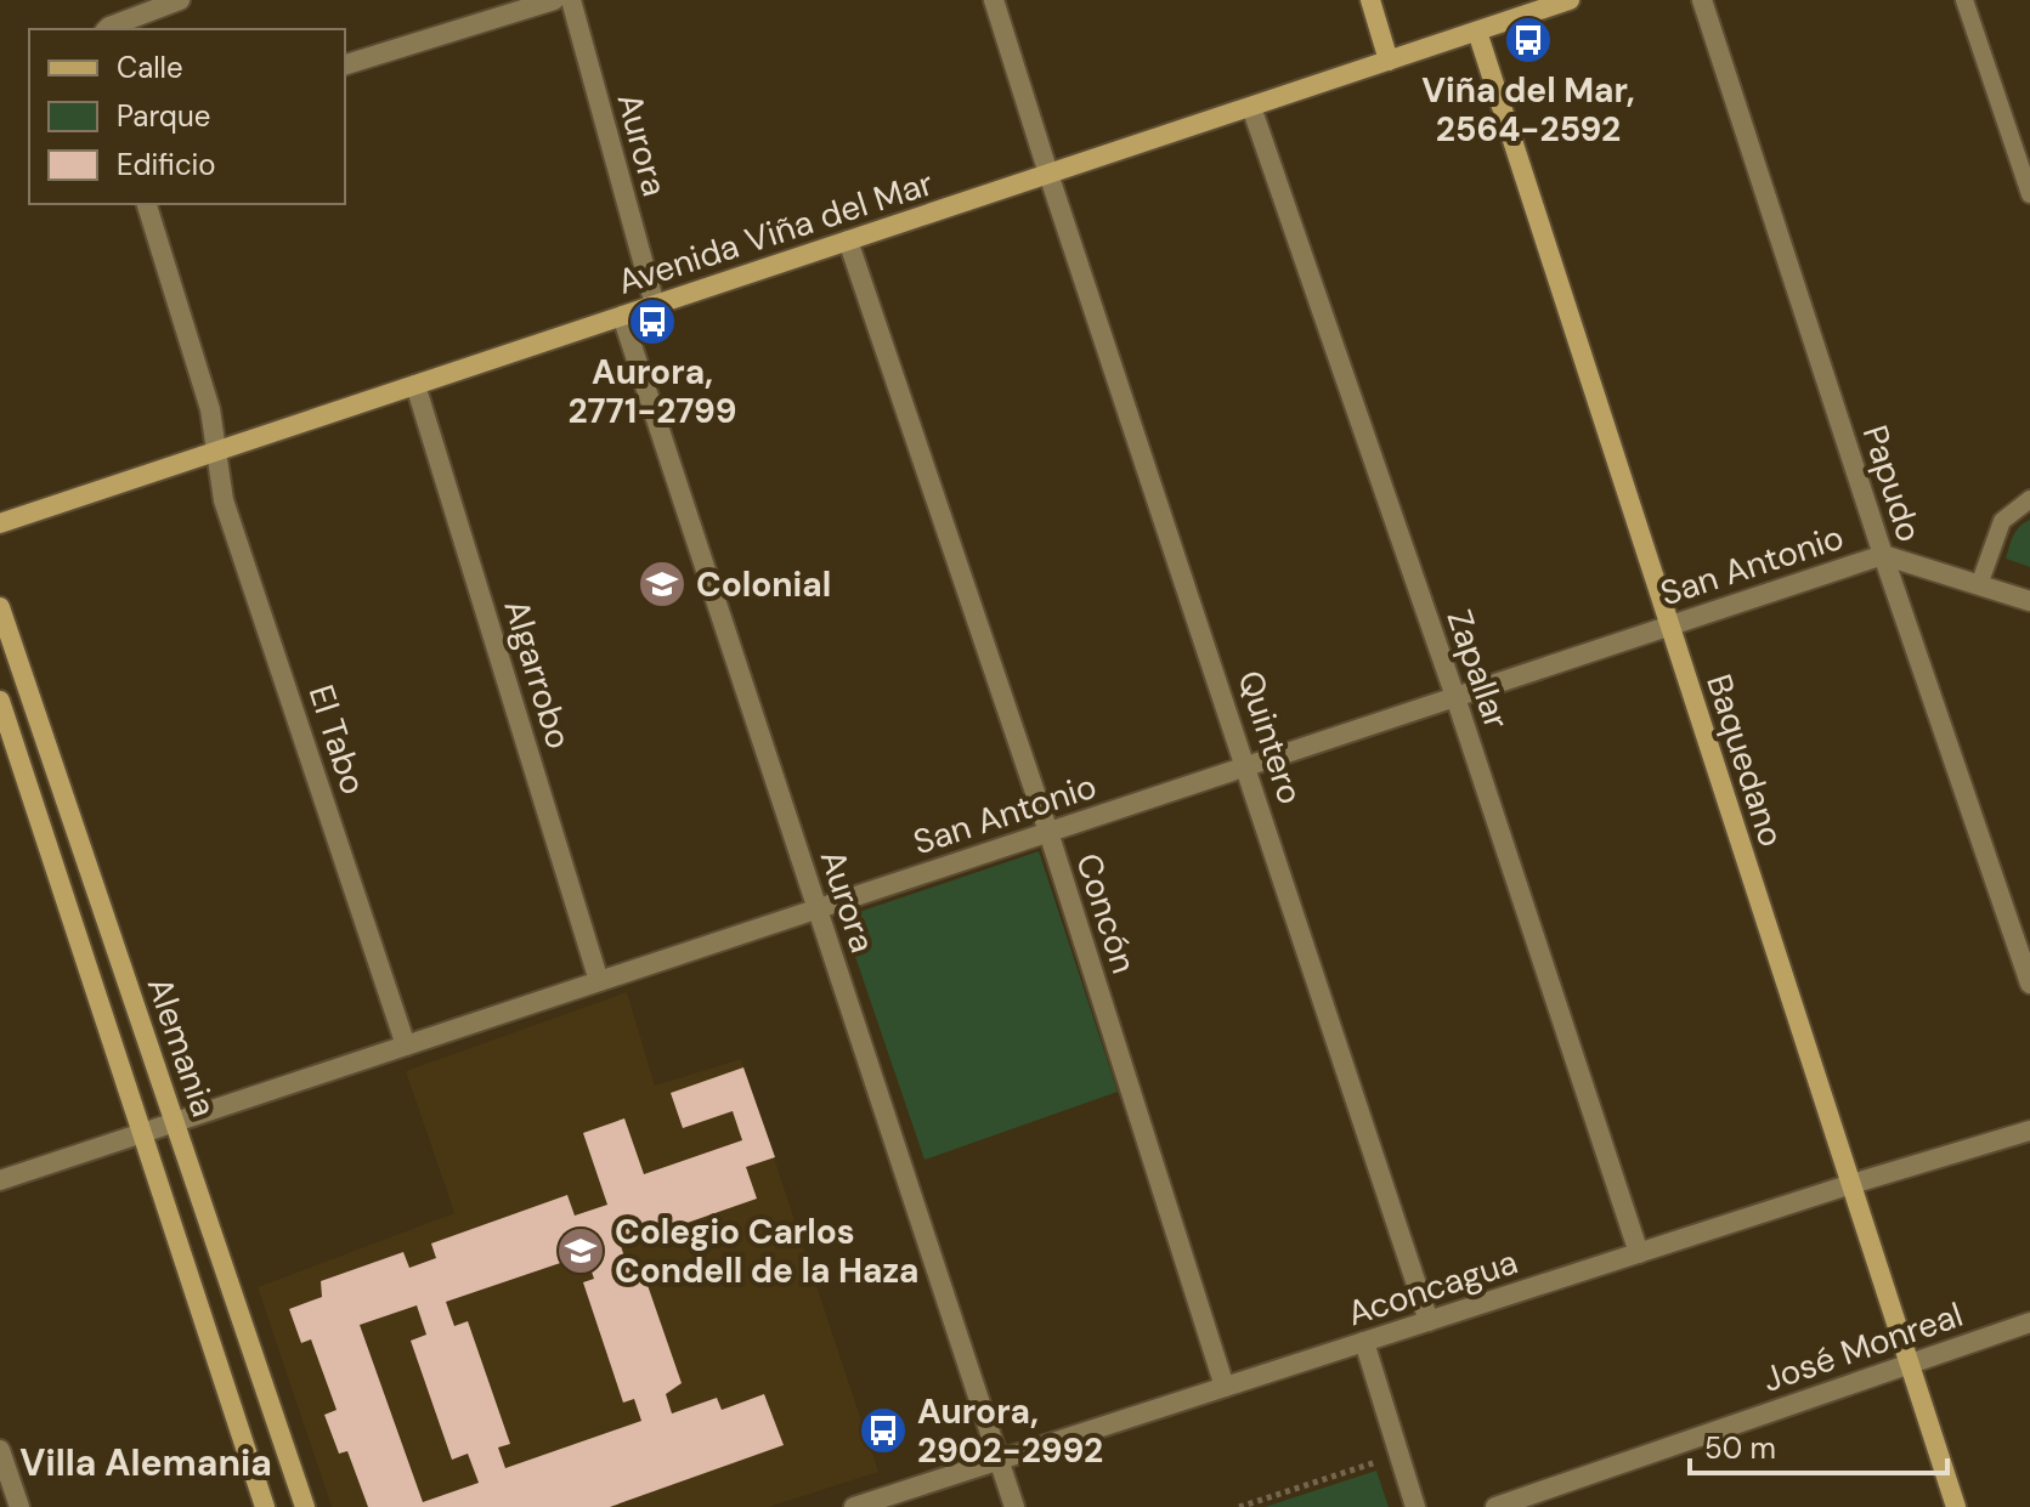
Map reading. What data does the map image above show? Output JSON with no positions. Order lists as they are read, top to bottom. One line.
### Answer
{"streets":{"street":["Aurora","Avenida Viña del Mar","Papudo","San Antonio","Zapallar","Algarrobo","Quintero","El Tabo","Baquedano","Concón","Alemania","Aconcagua","José Monreal"]},"crossings":[["Aurora","Avenida Viña del Mar"],["Aurora","San Antonio"],["Aurora","Aconcagua"],["Avenida Viña del Mar","Zapallar"],["Avenida Viña del Mar","Algarrobo"],["Avenida Viña del Mar","Quintero"],["Avenida Viña del Mar","El Tabo"],["Avenida Viña del Mar","Baquedano"],["Avenida Viña del Mar","Concón"],["Papudo","San Antonio"],["San Antonio","Zapallar"],["San Antonio","Algarrobo"],["San Antonio","Quintero"],["San Antonio","El Tabo"],["San Antonio","Baquedano"],["San Antonio","Concón"],["San Antonio","Alemania"],["Zapallar","Aconcagua"],["Quintero","Aconcagua"],["Baquedano","Aconcagua"],["Baquedano","José Monreal"],["Concón","Aconcagua"]],"districts":["Villa Alemania"],"places":{"bus stop":["Viña del Mar, 2564-2592","Aurora, 2771-2799","Aurora, 2902-2992"],"school or university":["Colonial","Colegio Carlos Condell de la Haza"]},"legend":["Calle","Parque","Edificio"],"scale_bar":"50 m"}
